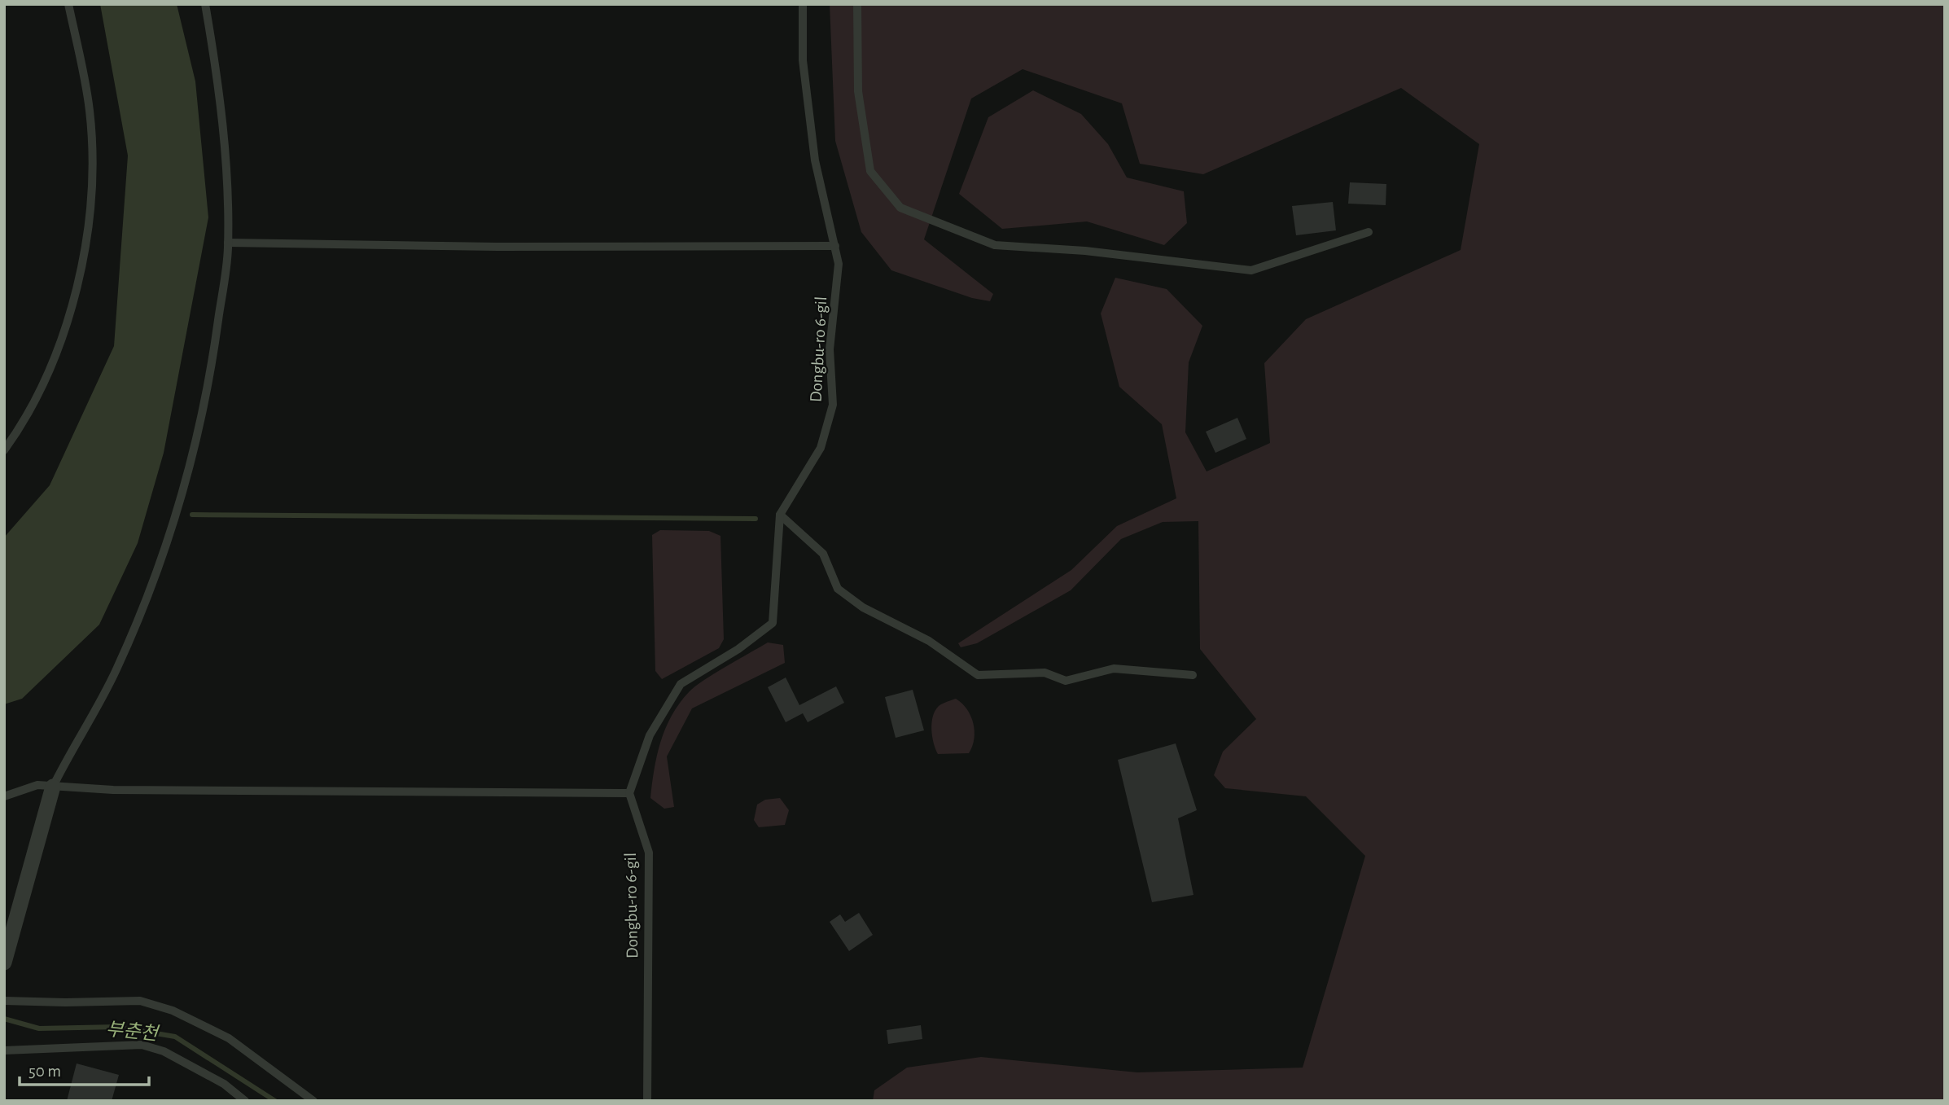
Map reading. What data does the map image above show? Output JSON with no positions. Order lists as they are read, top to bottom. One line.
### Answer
{"streets":{"lane":["Dongbu-ro 6-gil"]},"water":["부춘천"],"scale_bar":"50 m"}
